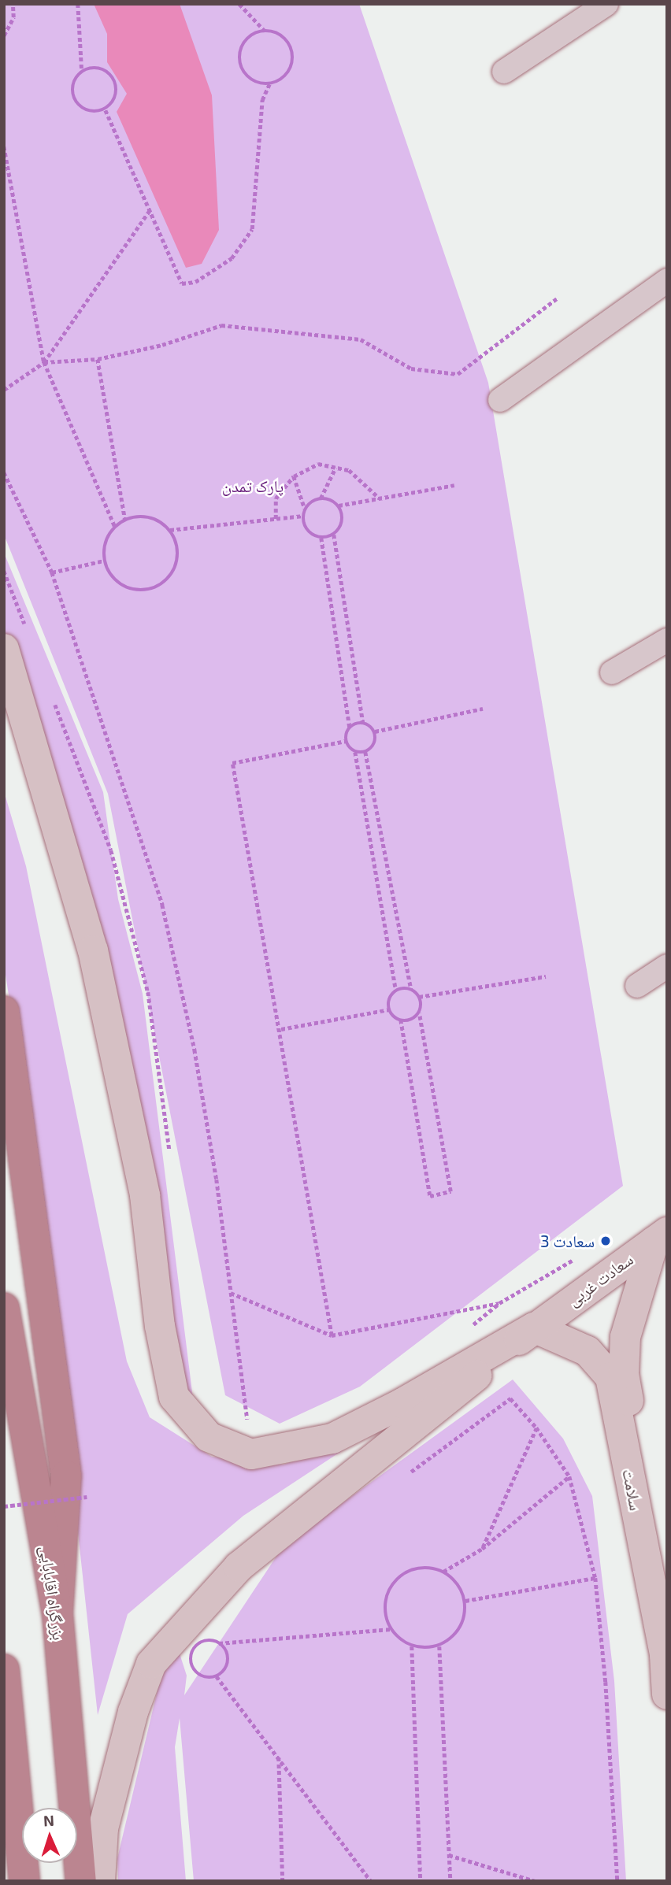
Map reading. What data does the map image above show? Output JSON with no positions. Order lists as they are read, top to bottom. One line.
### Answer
{"streets":{"highway":["بزرگراه اقابابایی"],"street":["سعادت غربی","سلامت"]},"crossings":[["سعادت غربی","سلامت"]],"parks":["پارک تمدن"],"places":["سعادت 3"],"north":"top"}
